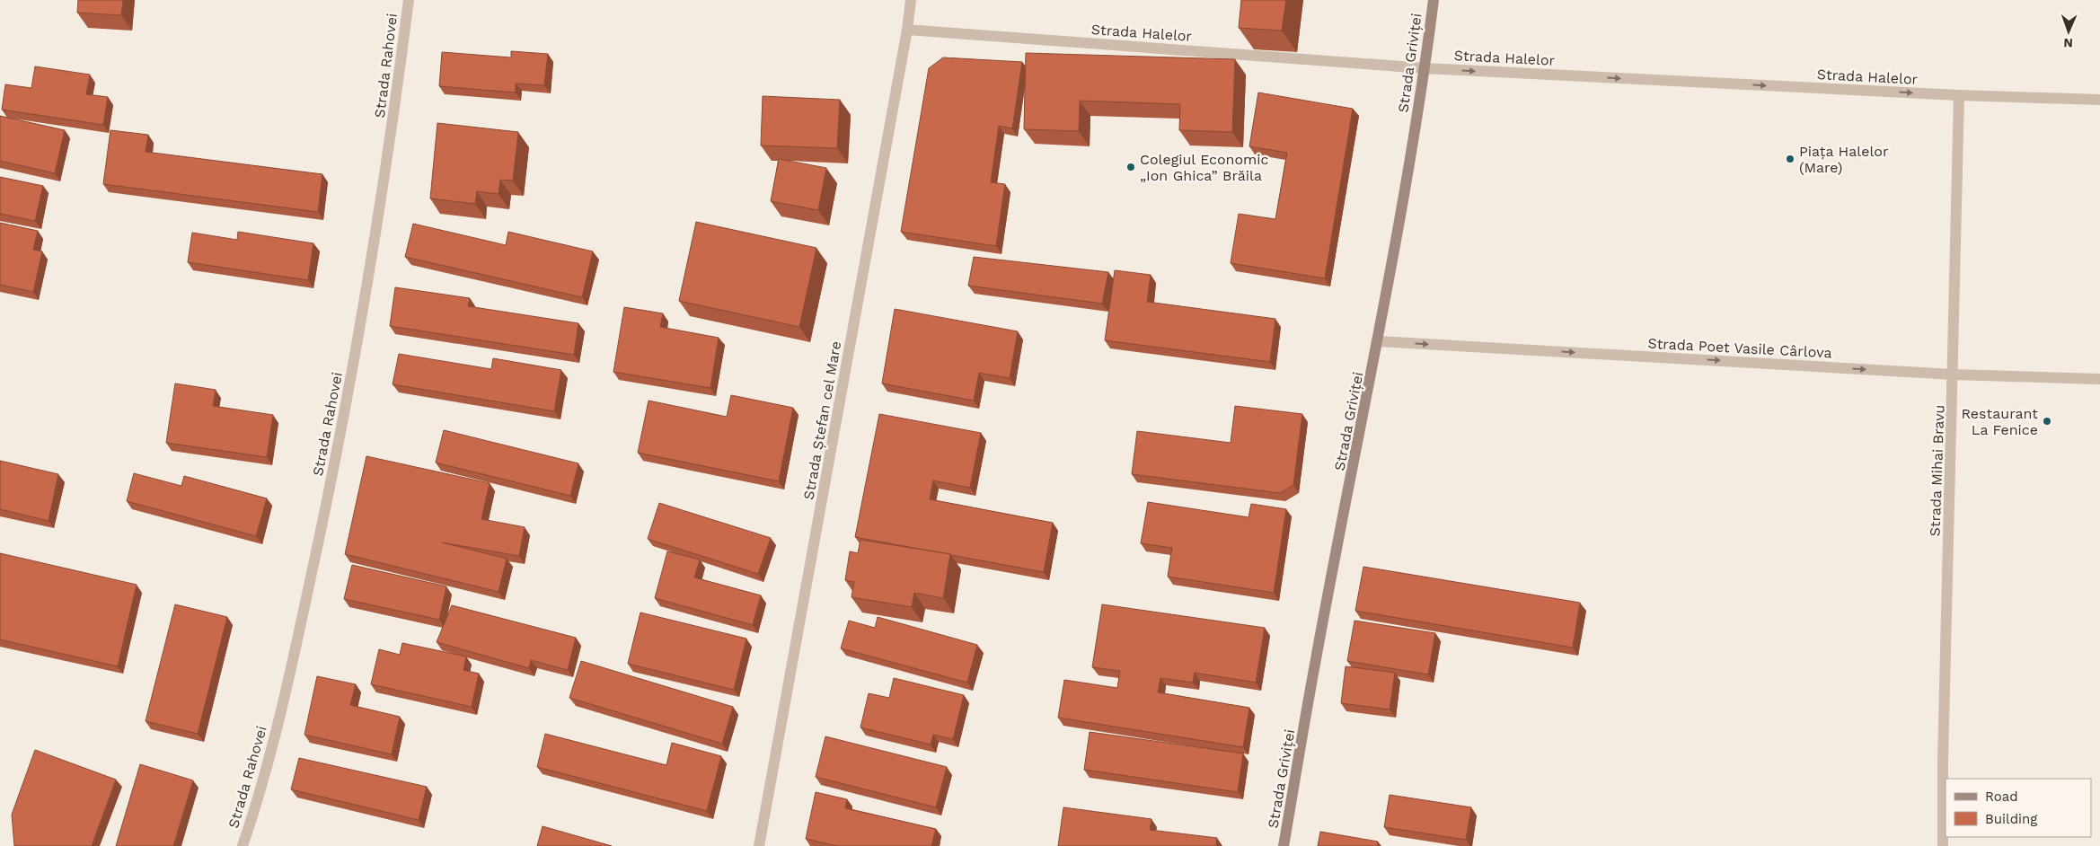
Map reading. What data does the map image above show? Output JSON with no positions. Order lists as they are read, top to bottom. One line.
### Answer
{"streets":{"main road":["Strada Griviței"],"street":["Strada Halelor","Strada Rahovei","Strada Poet Vasile Cârlova","Strada Ștefan cel Mare","Strada Mihai Bravu"]},"crossings":[["Strada Halelor","Strada Griviței"],["Strada Halelor","Strada Ștefan cel Mare"],["Strada Halelor","Strada Mihai Bravu"],["Strada Griviței","Strada Poet Vasile Cârlova"],["Strada Poet Vasile Cârlova","Strada Mihai Bravu"]],"one_way":["Strada Halelor","Strada Poet Vasile Cârlova"],"places":["Piața Halelor (Mare)","Colegiul Economic „Ion Ghica” Brăila","Restaurant La Fenice"],"legend":["Road","Building"],"north":"bottom"}
